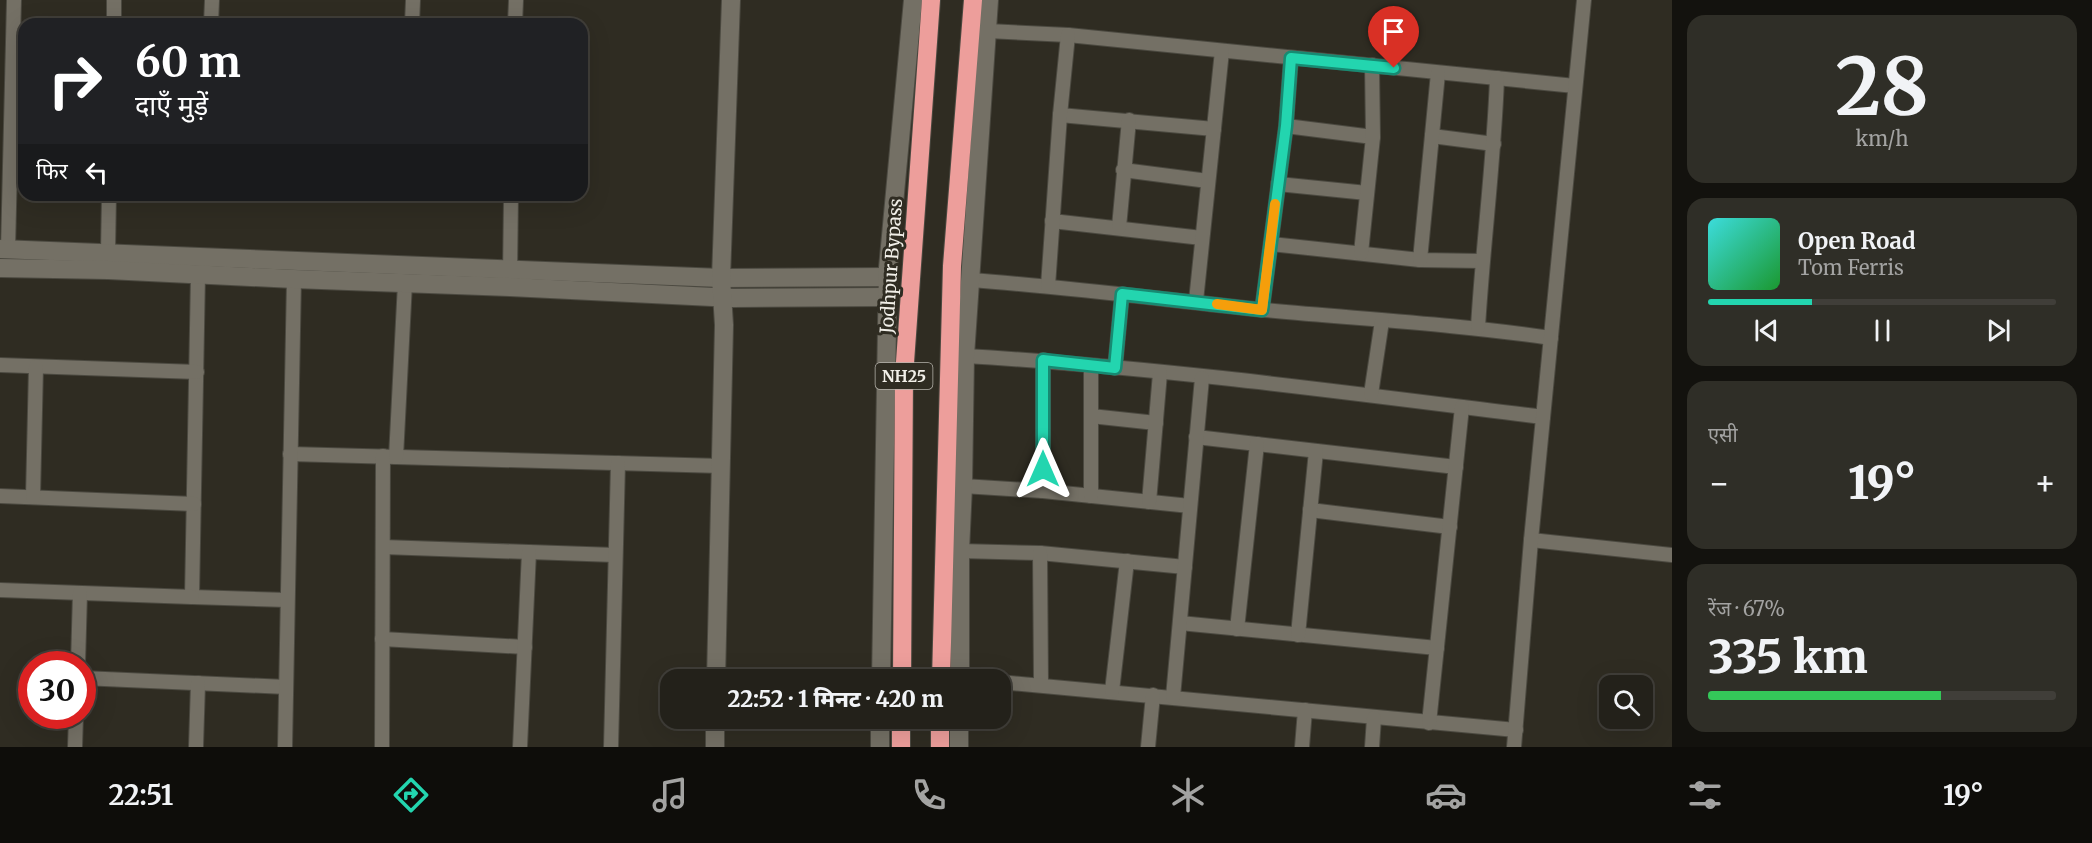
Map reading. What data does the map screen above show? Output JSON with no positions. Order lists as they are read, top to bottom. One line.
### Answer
{"streets":{"highway":["Jodhpur Bypass","NH25"]},"page":{"tile":[["28","km/h"],"एसी",["रेंज · 67%","335 km"]],"turn":["60 m","दाएँ मुड़ें"],"then":"फिर","song":["Open Road","Tom Ferris"],"heat":["−","19°","+"],"limit":"30","trip":"22:52 · 1 मिनट · 420 m","tabs":["22:51","19°"]}}
